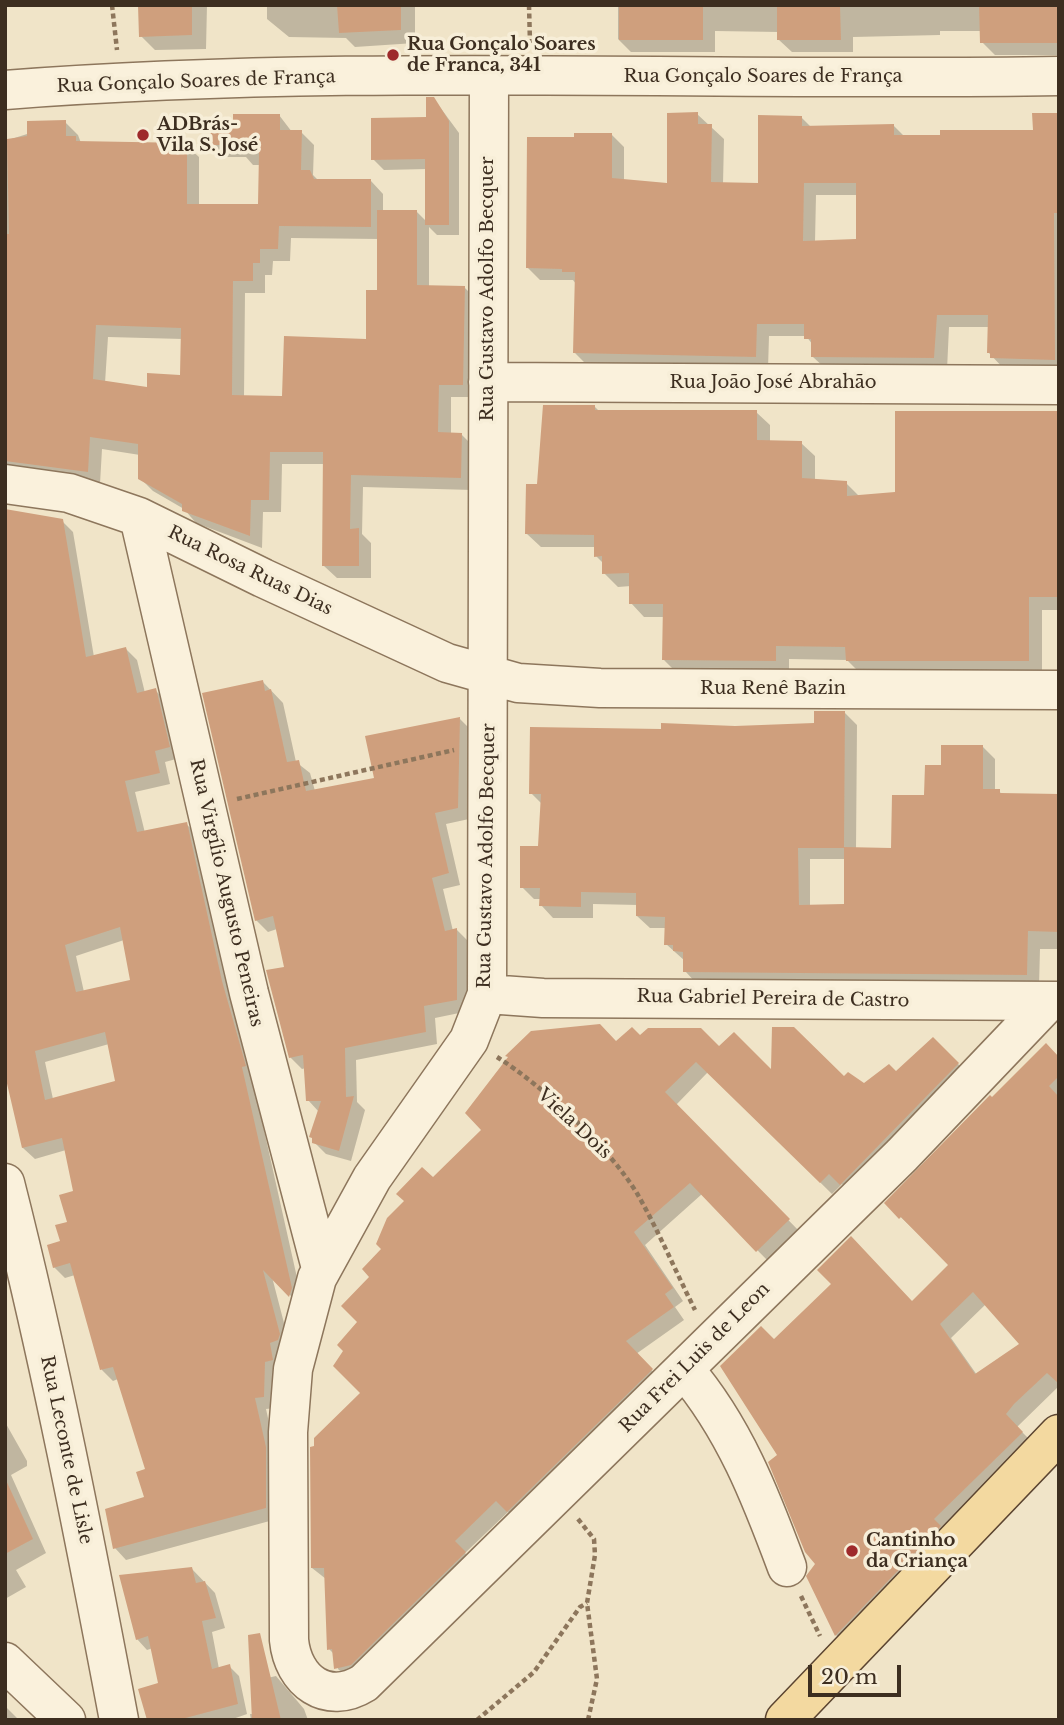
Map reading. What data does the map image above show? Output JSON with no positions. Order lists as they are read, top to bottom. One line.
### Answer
{"streets":{"street":["Rua Gonçalo Soares de França","Rua Gustavo Adolfo Becquer","Rua João José Abrahão","Rua Rosa Ruas Dias","Rua Renê Bazin","Rua Virgílio Augusto Peneiras","Rua Gabriel Pereira de Castro","Rua Frei Luis de Leon","Rua Leconte de Lisle"],"path":["Viela Dois"]},"crossings":[["Rua Gonçalo Soares de França","Rua Gustavo Adolfo Becquer"],["Rua Gustavo Adolfo Becquer","Rua João José Abrahão"],["Rua Gustavo Adolfo Becquer","Rua Rosa Ruas Dias"],["Rua Gustavo Adolfo Becquer","Rua Renê Bazin"],["Rua Gustavo Adolfo Becquer","Rua Virgílio Augusto Peneiras"],["Rua Gustavo Adolfo Becquer","Rua Gabriel Pereira de Castro"],["Rua Gustavo Adolfo Becquer","Viela Dois"],["Rua Gustavo Adolfo Becquer","Rua Frei Luis de Leon"],["Rua Rosa Ruas Dias","Rua Renê Bazin"],["Rua Rosa Ruas Dias","Rua Virgílio Augusto Peneiras"],["Rua Gabriel Pereira de Castro","Rua Frei Luis de Leon"],["Viela Dois","Rua Frei Luis de Leon"]],"places":["Rua Gonçalo Soares de Franca, 341","ADBrás- Vila S. José","Cantinho da Criança"],"scale_bar":"20 m"}
